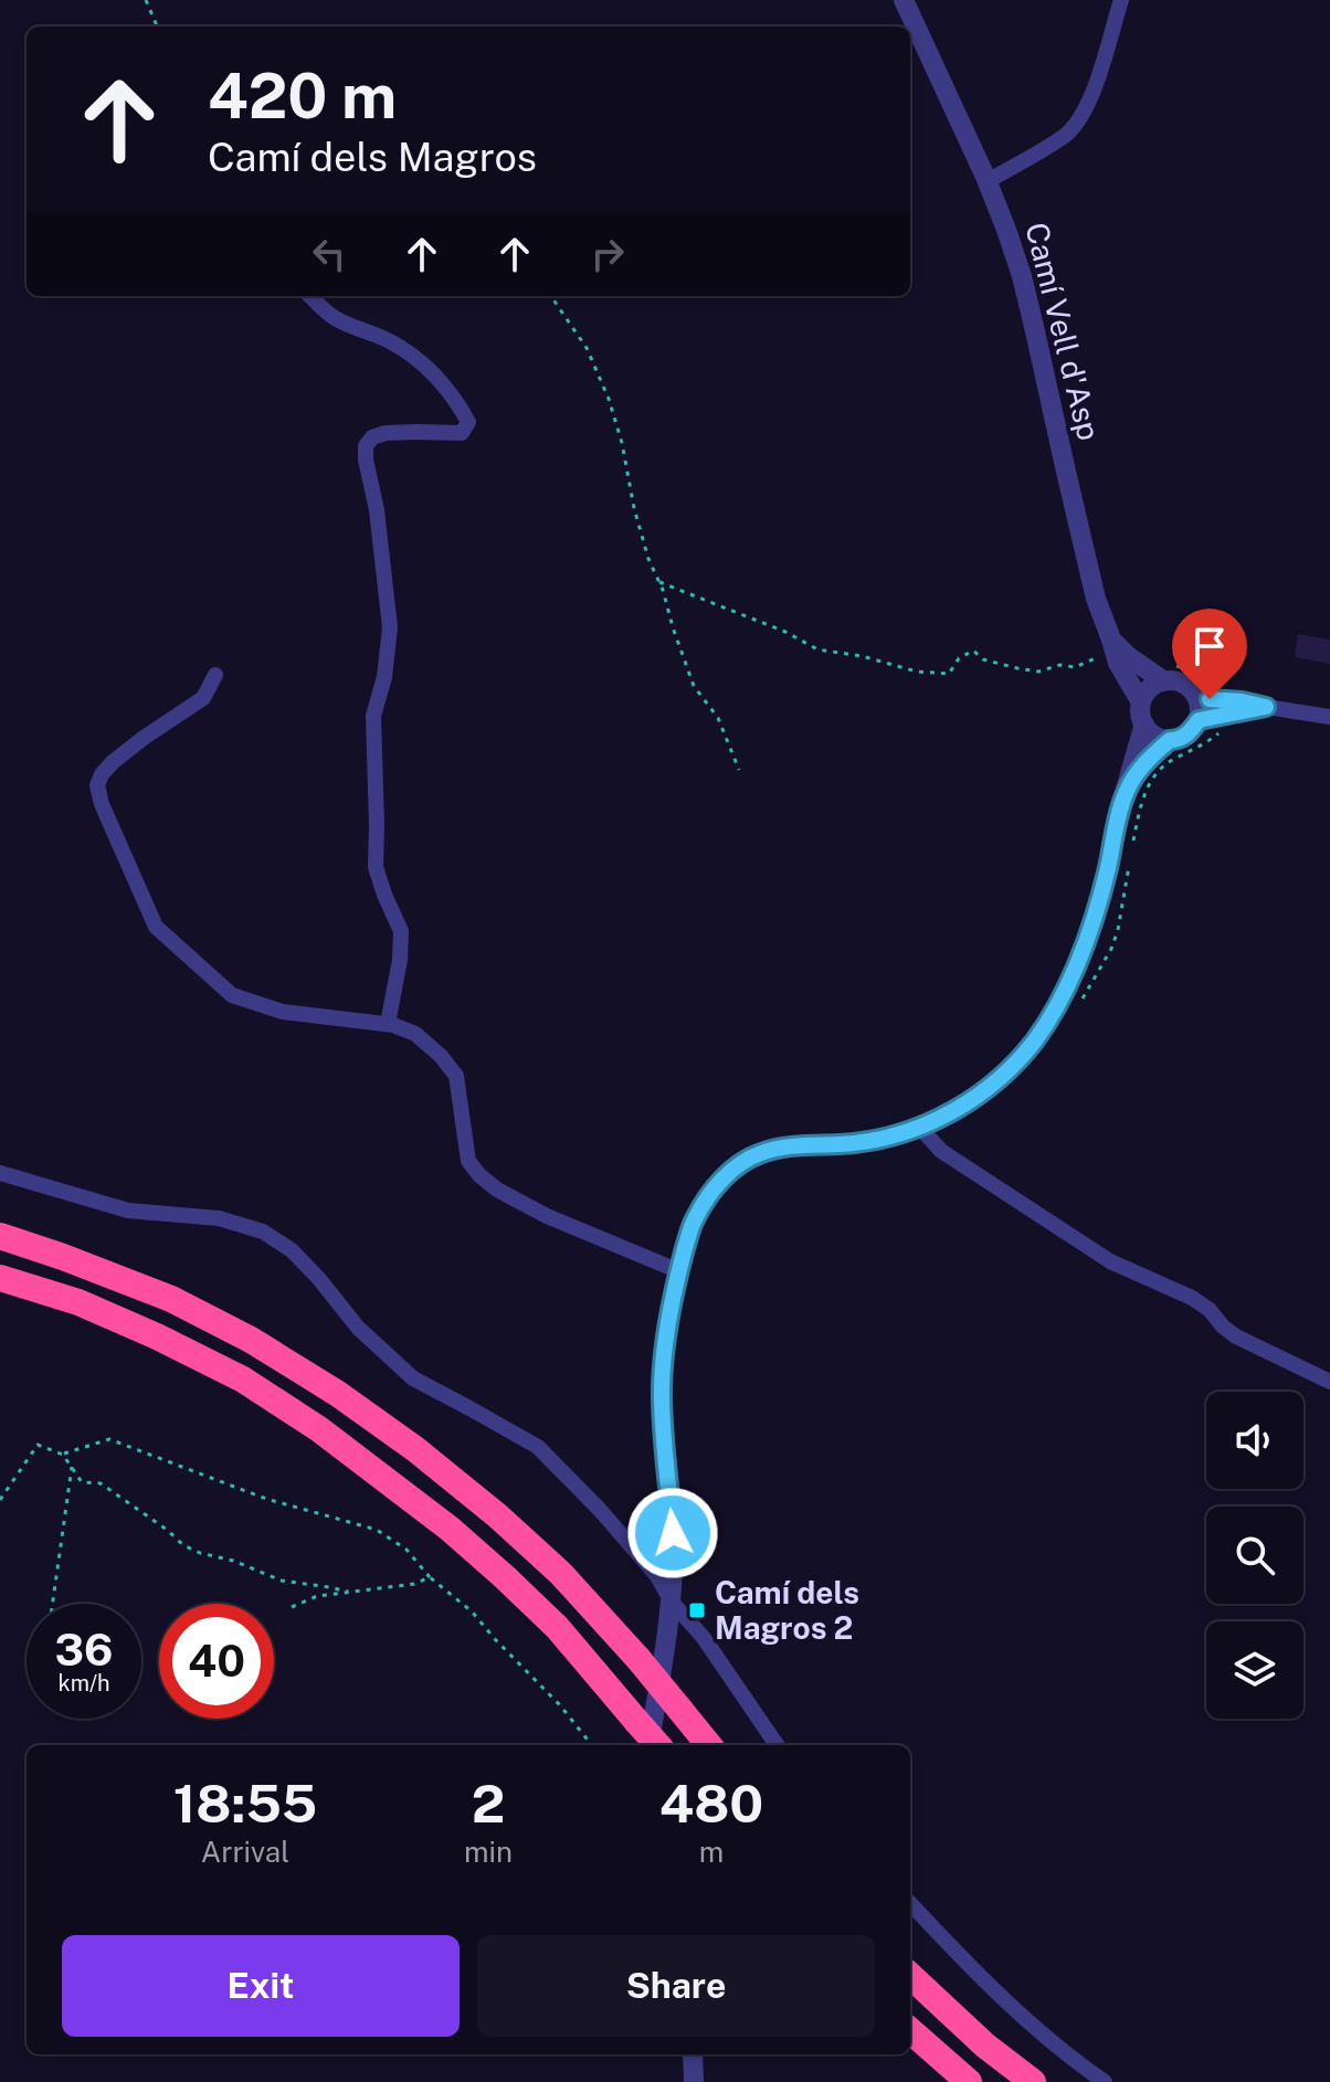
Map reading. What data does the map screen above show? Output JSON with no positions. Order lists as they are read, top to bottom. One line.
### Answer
{"streets":{"street":["Camí Vell d'Asp"]},"places":{"transit":["Camí dels Magros 2"]},"page":{"turn":["420 m","Camí dels Magros"],"speed":"36 km/h","limit":"40","eta":["18:55","Arrival","2","min","480","m"],"buttons":["Exit","Share"]}}
